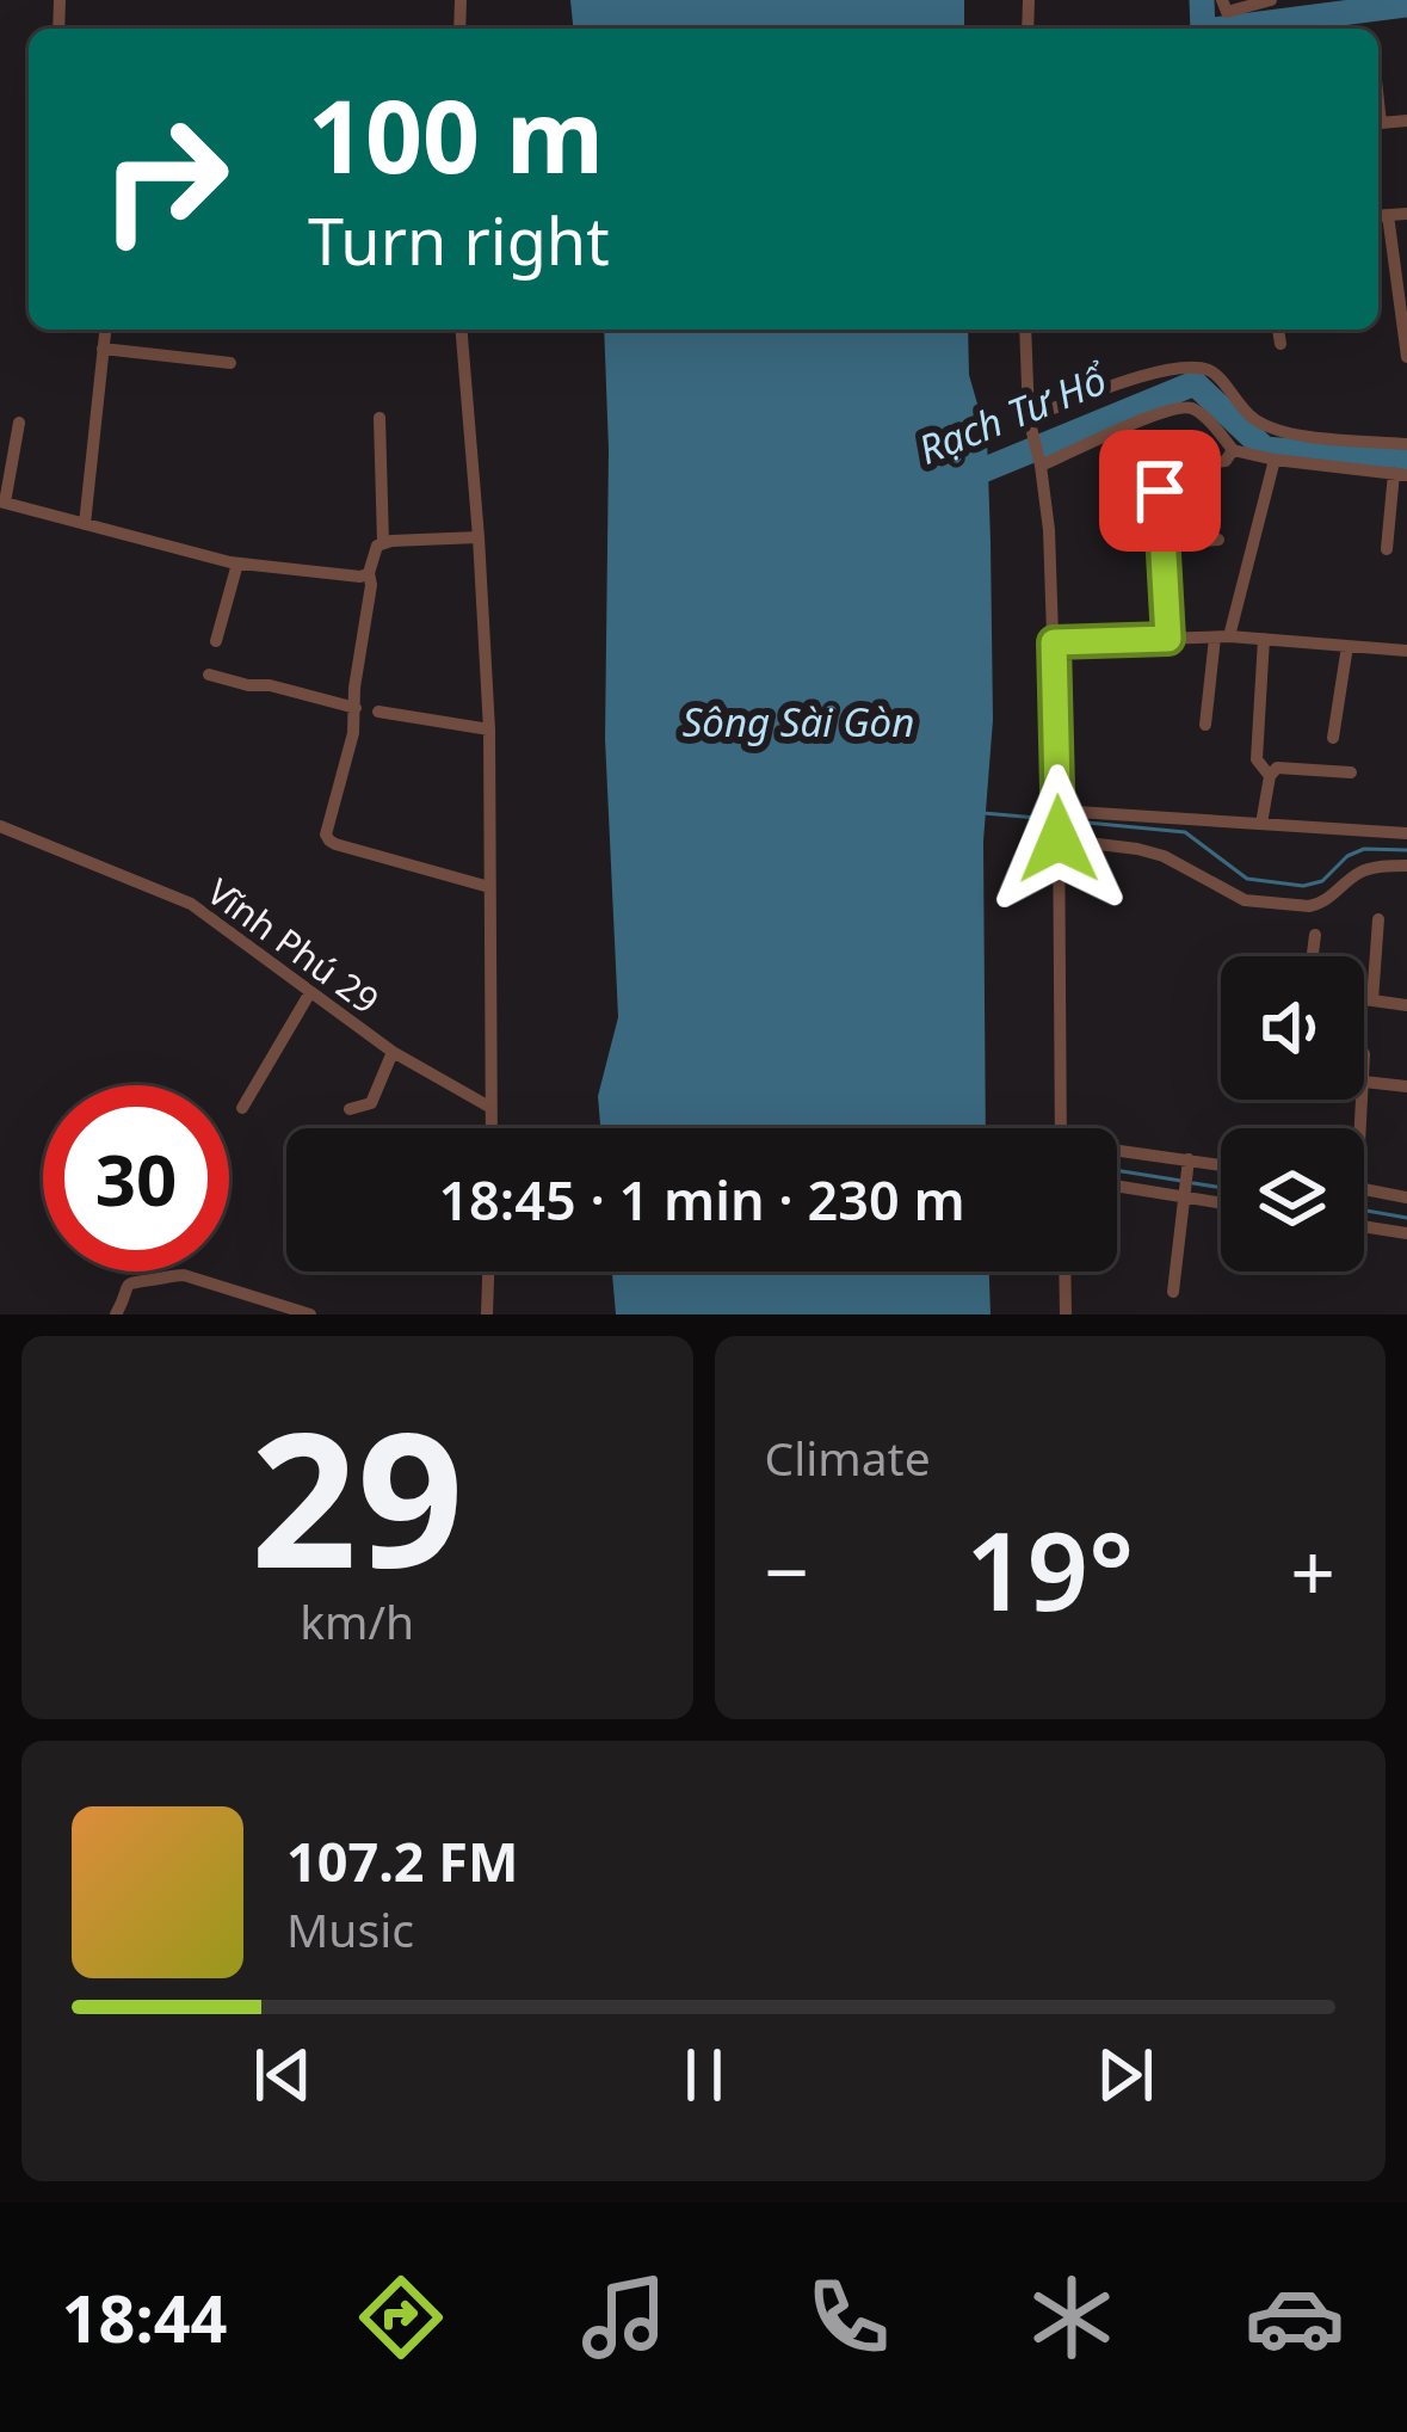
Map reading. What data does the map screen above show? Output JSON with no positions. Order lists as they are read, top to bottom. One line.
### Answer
{"streets":{"street":["Vĩnh Phú 29"]},"water":["Rạch Tư Hổ","Sông Sài Gòn"],"page":{"turn":["100 m","Turn right"],"limit":"30","trip":"18:45 · 1 min · 230 m","tile":[["29","km/h"],"Climate"],"heat":["−","19°","+"],"song":["107.2 FM","Music"],"tabs":"18:44"}}
